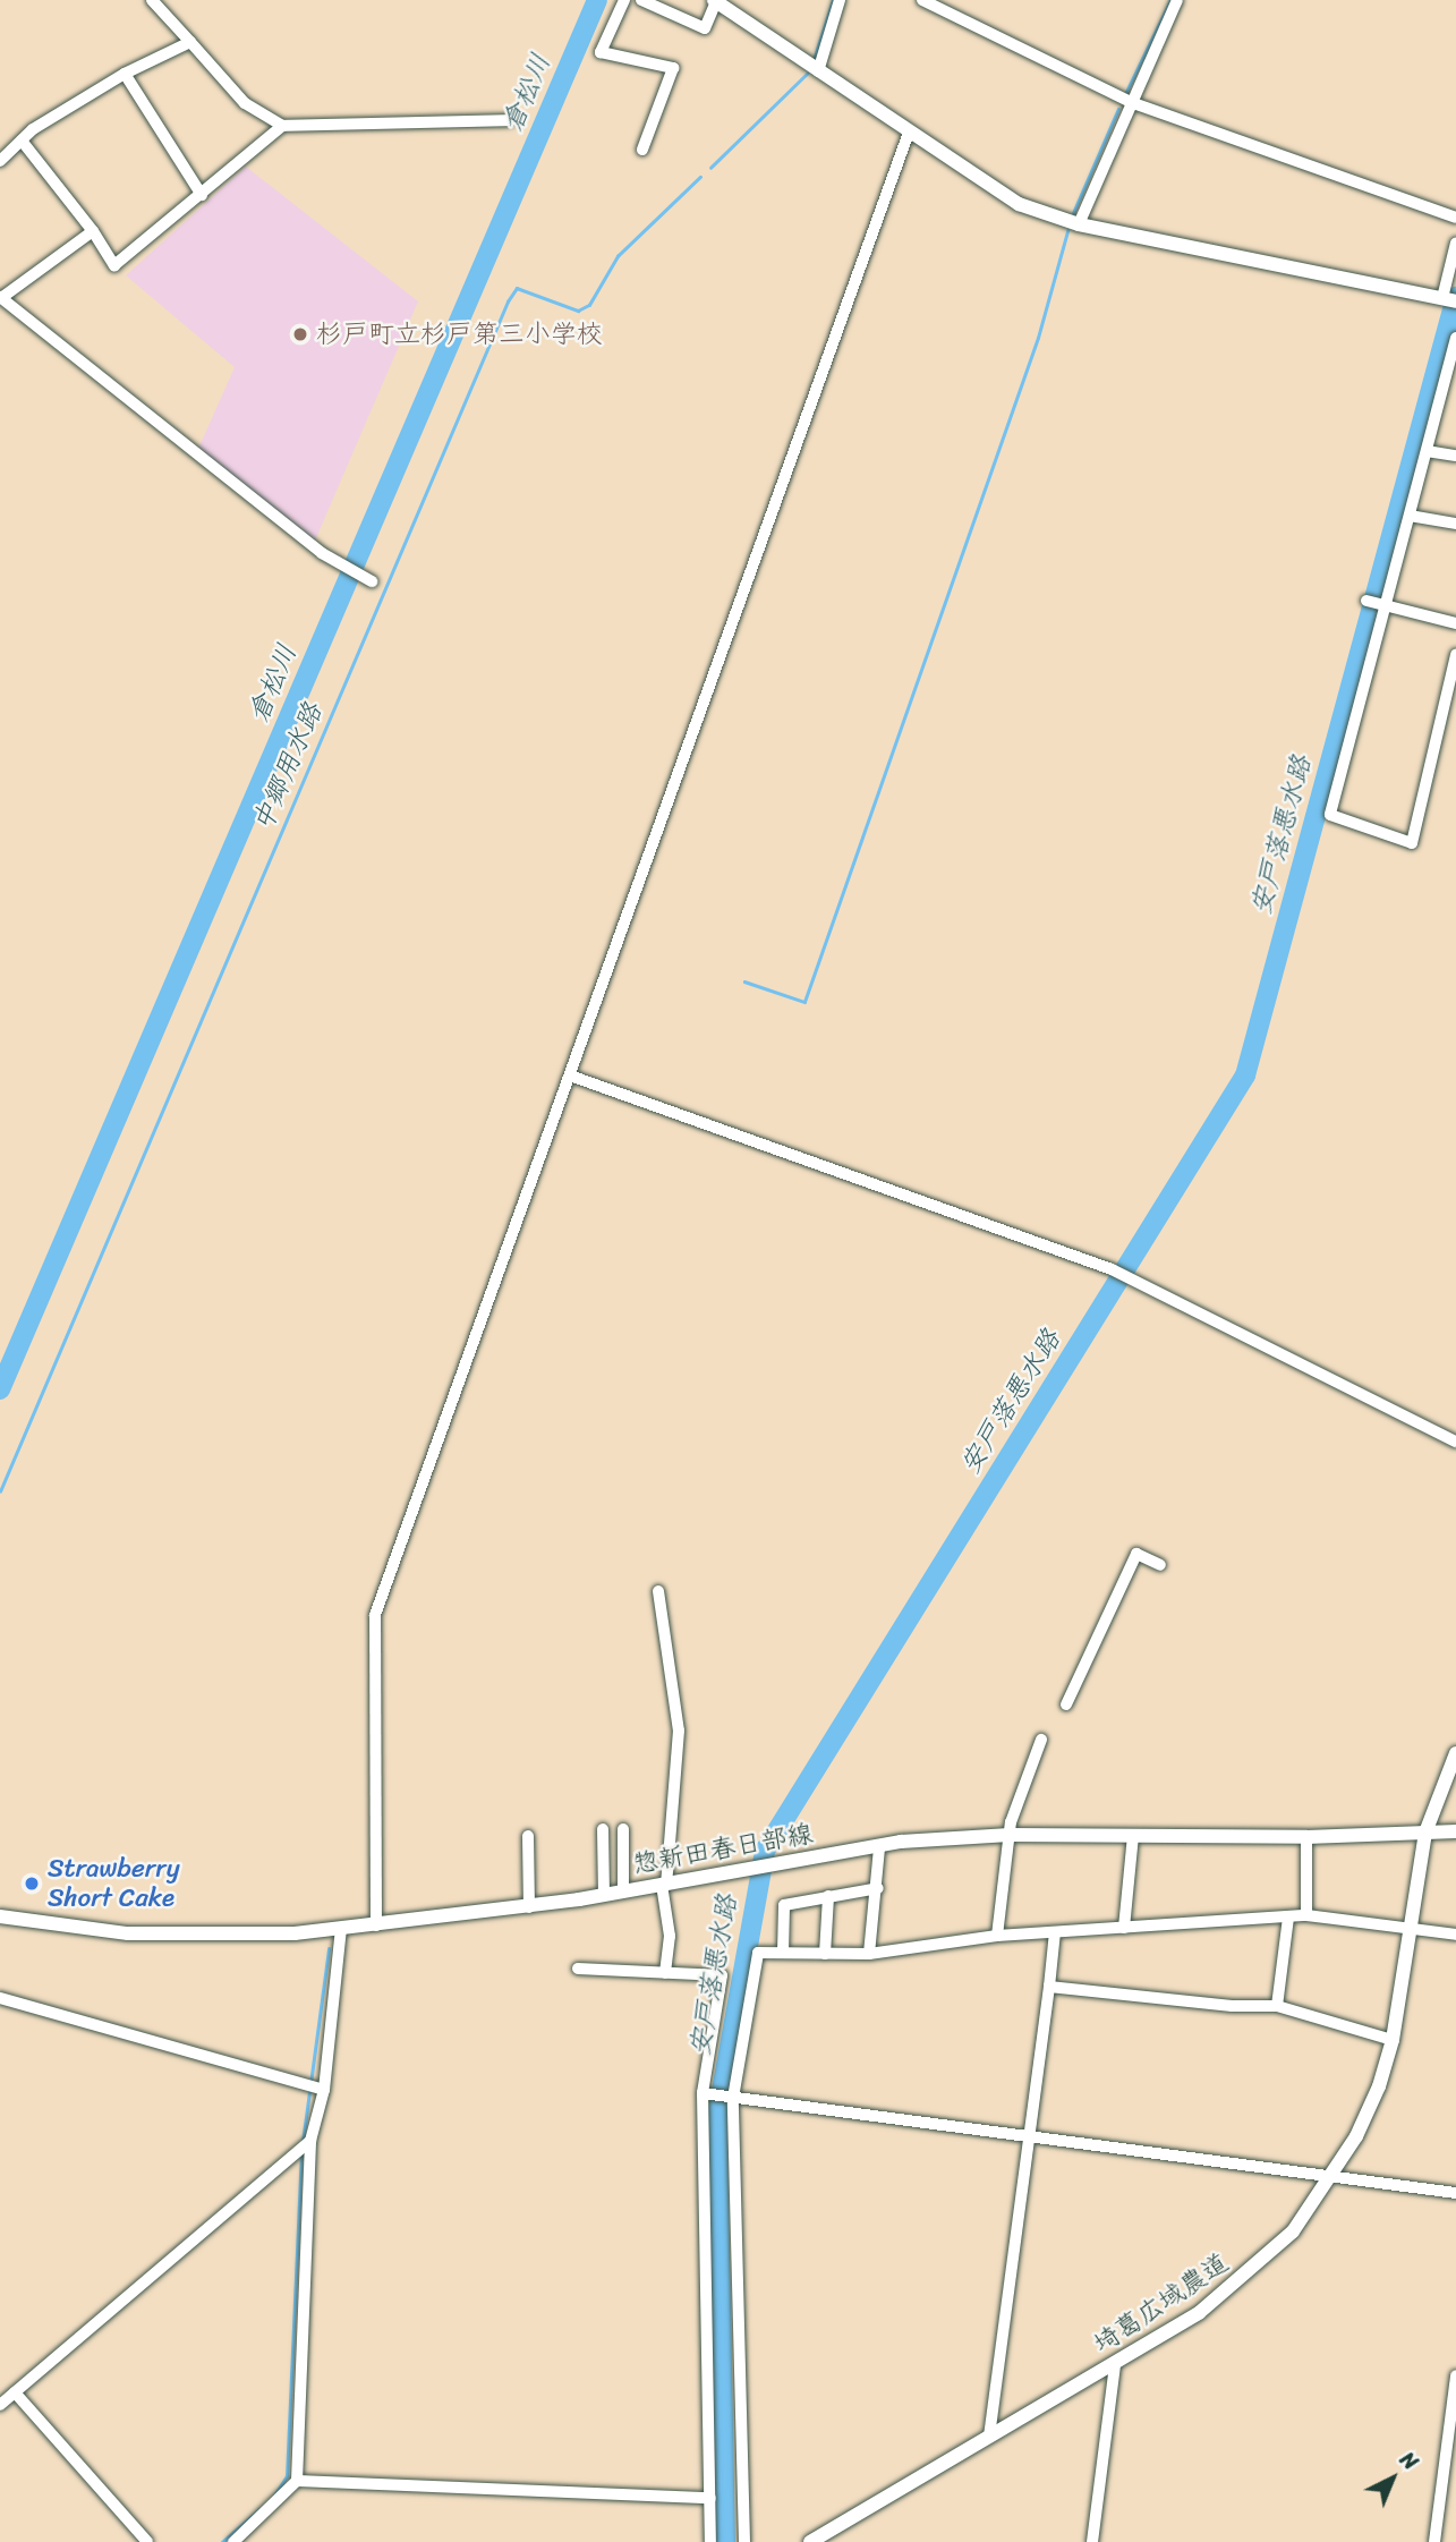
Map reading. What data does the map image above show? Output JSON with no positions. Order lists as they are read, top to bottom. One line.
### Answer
{"streets":{"street":["惣新田春日部線","埼葛広域農道"]},"crossings":[["惣新田春日部線","埼葛広域農道"]],"water":["倉松川","中郷用水路","安戸落悪水路"],"places":["杉戸町立杉戸第三小学校","Strawberry Short Cake"],"north":"top right"}
